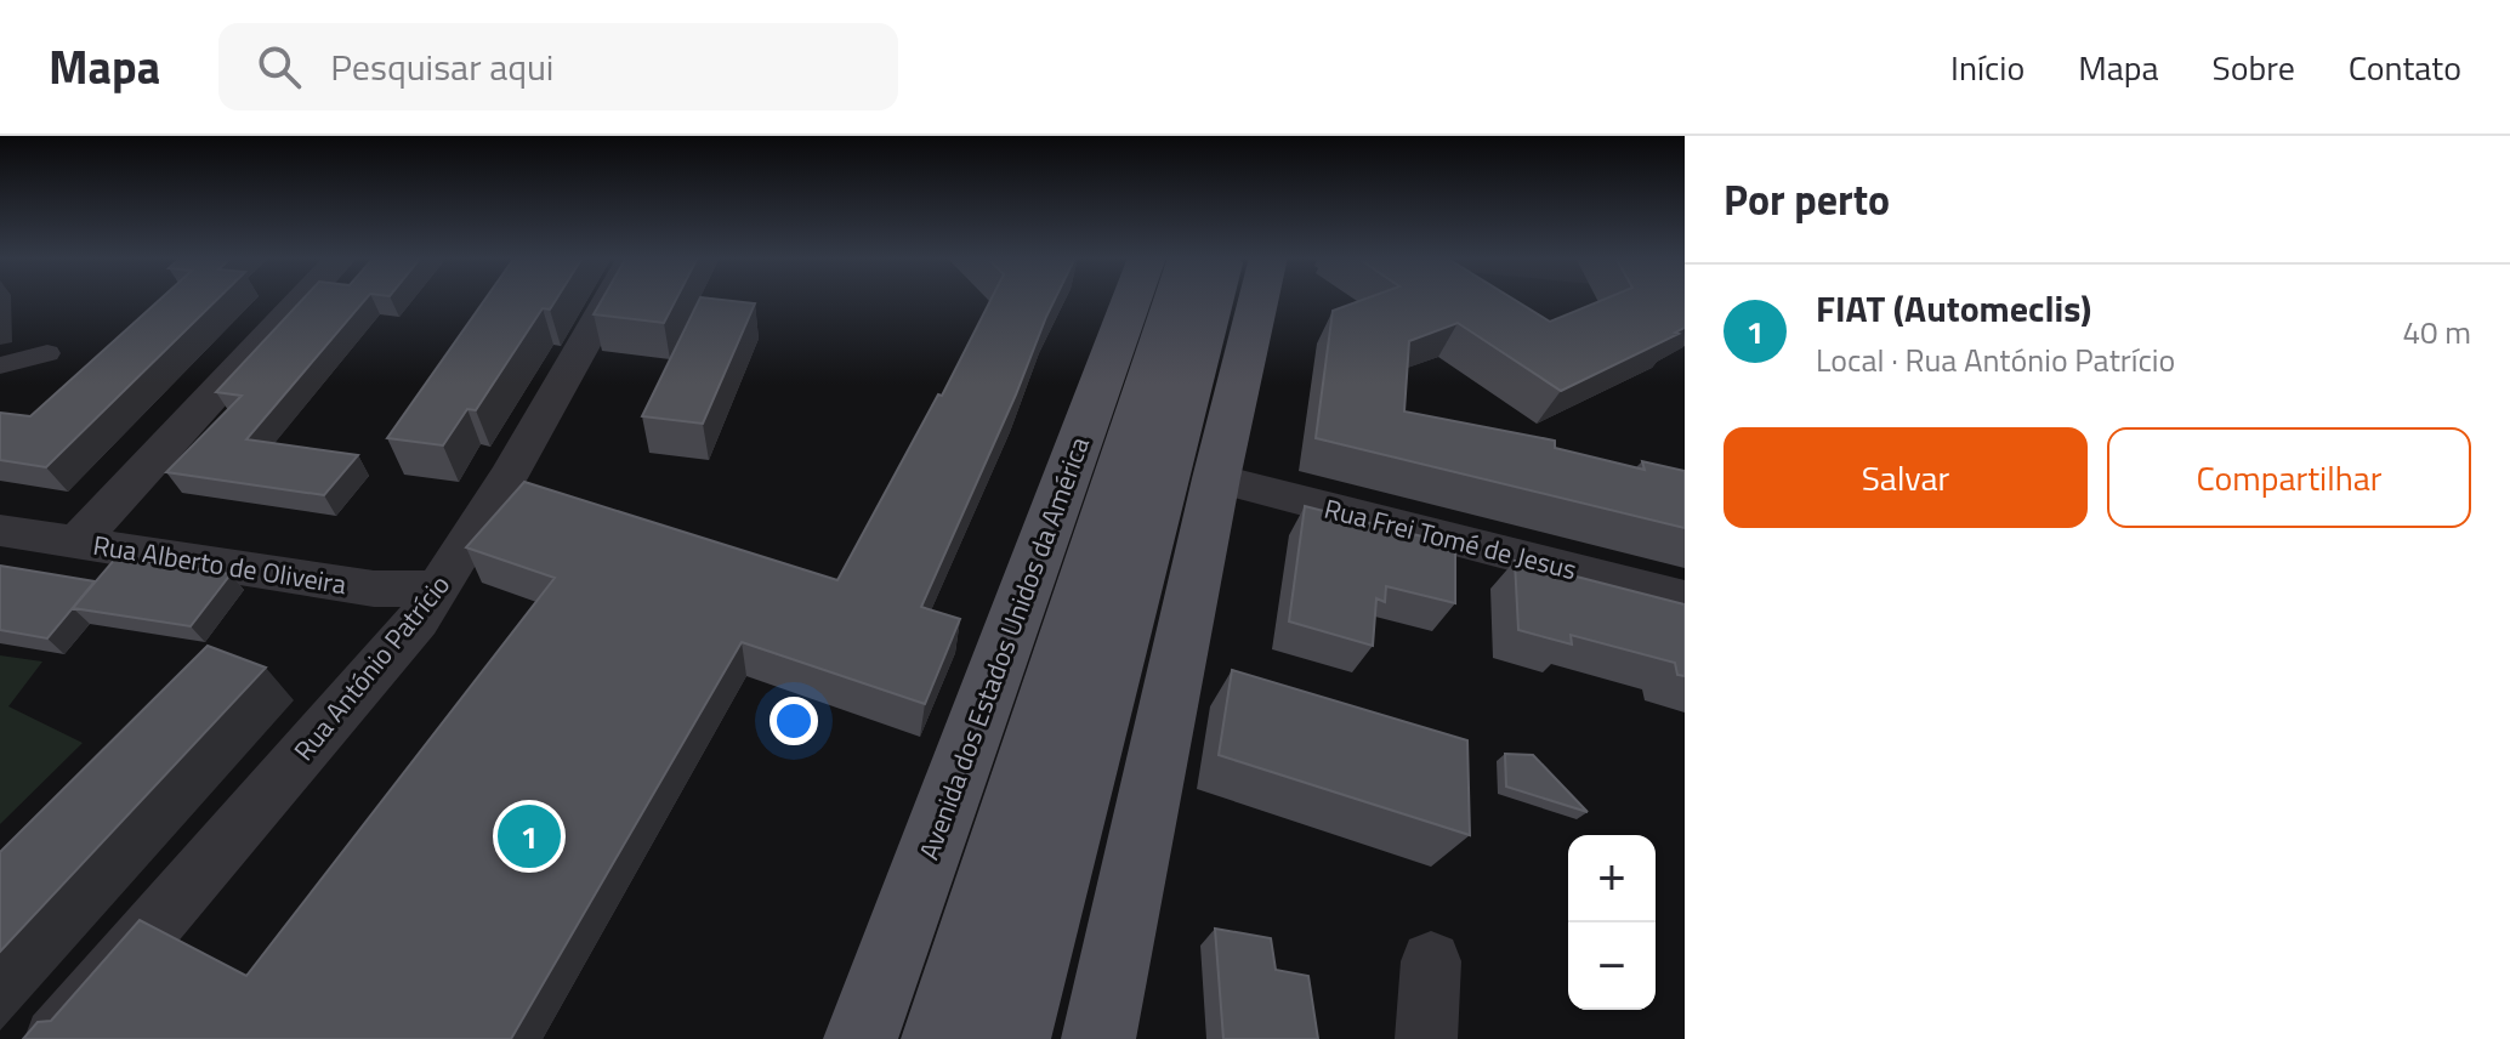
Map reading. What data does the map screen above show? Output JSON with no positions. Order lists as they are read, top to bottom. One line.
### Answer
{"streets":{"main road":["Avenida dos Estados Unidos da América"],"street":["Rua Frei Tomé de Jesus","Rua Alberto de Oliveira","Rua António Patrício"]},"crossings":[["Rua Alberto de Oliveira","Rua António Patrício"]],"page":{"header":"Mapa","search":"Pesquisar aqui","nav":["Início","Mapa","Sobre","Contato"],"heading":"Por perto","list":[{"mark":"1","name":"FIAT (Automeclis)","note":"Local · Rua António Patrício","value":"40 m"}],"buttons":["Salvar","Compartilhar"],"pins":"1","map_buttons":["+","−"]}}
